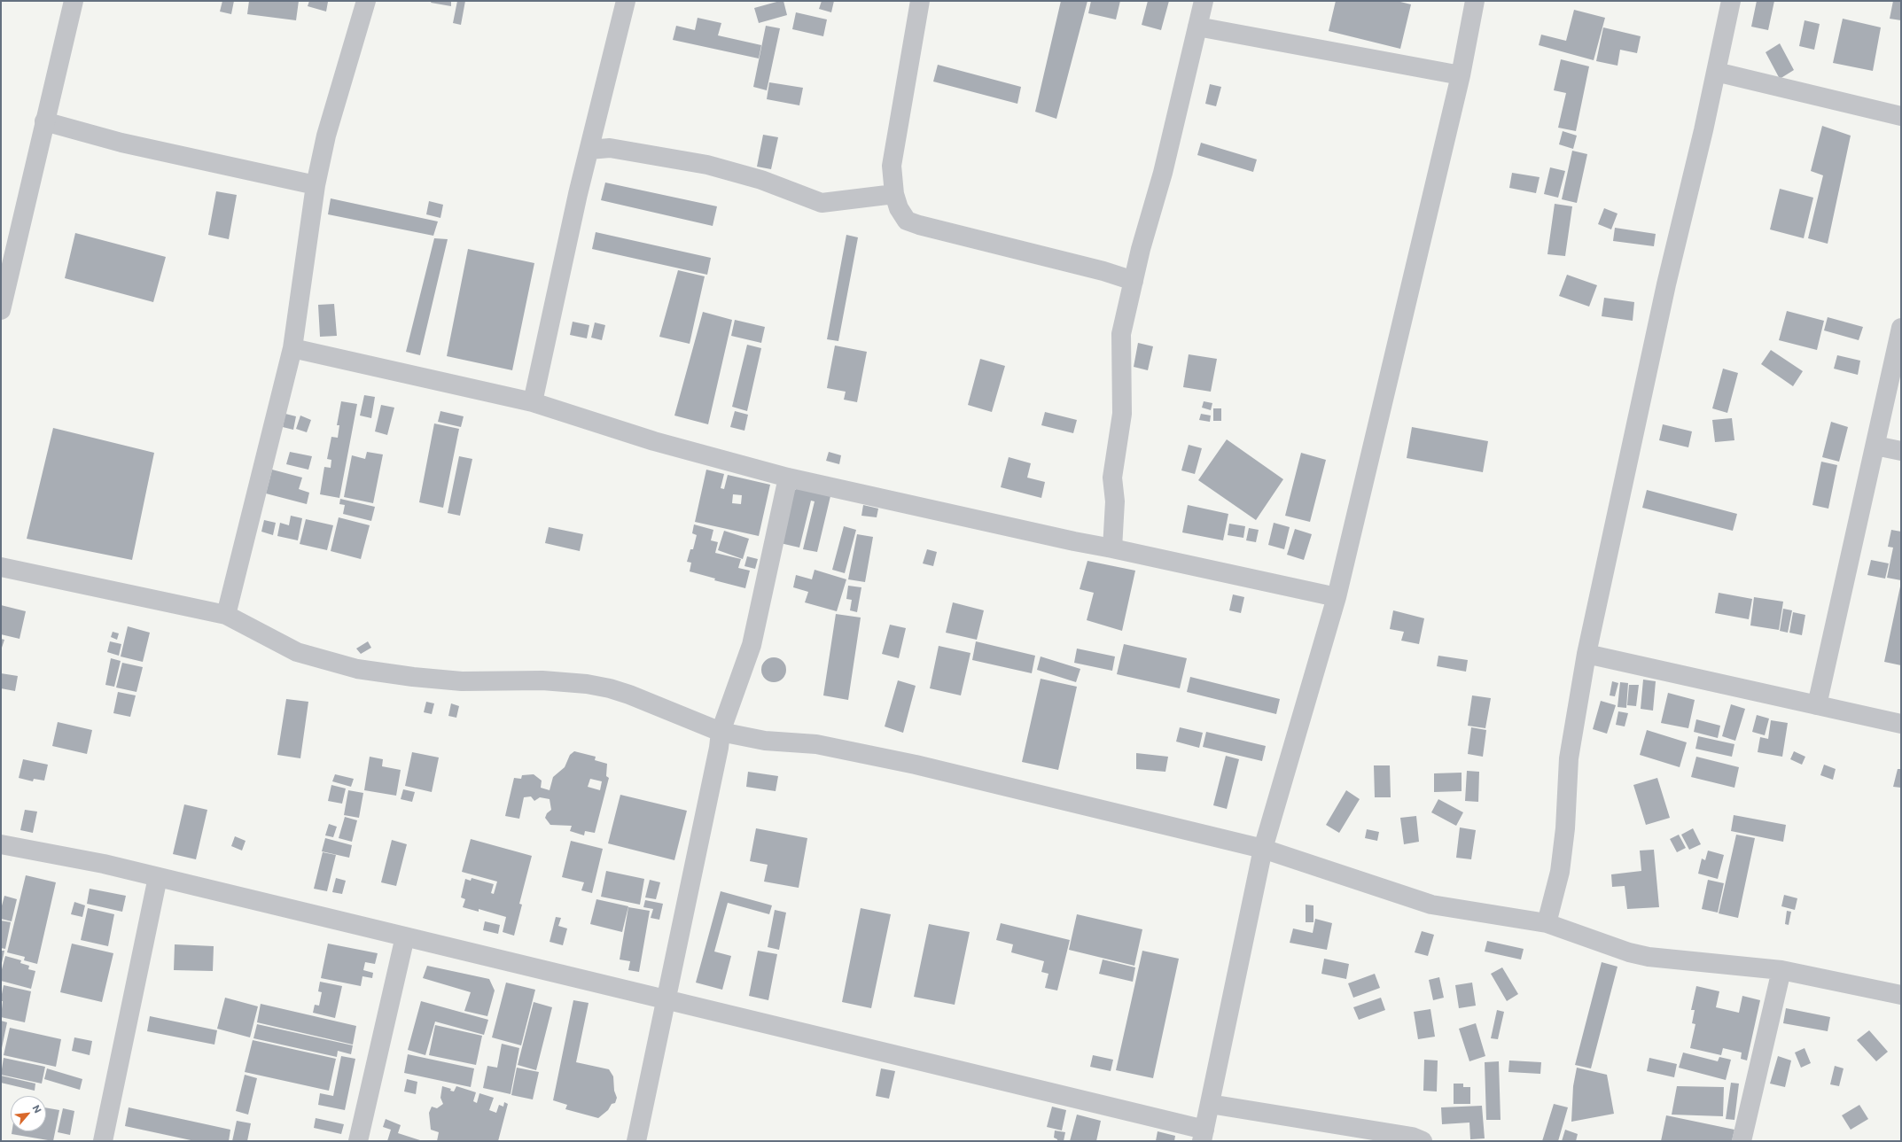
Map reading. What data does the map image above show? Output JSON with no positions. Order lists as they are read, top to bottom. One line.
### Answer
{"north":"top right"}
